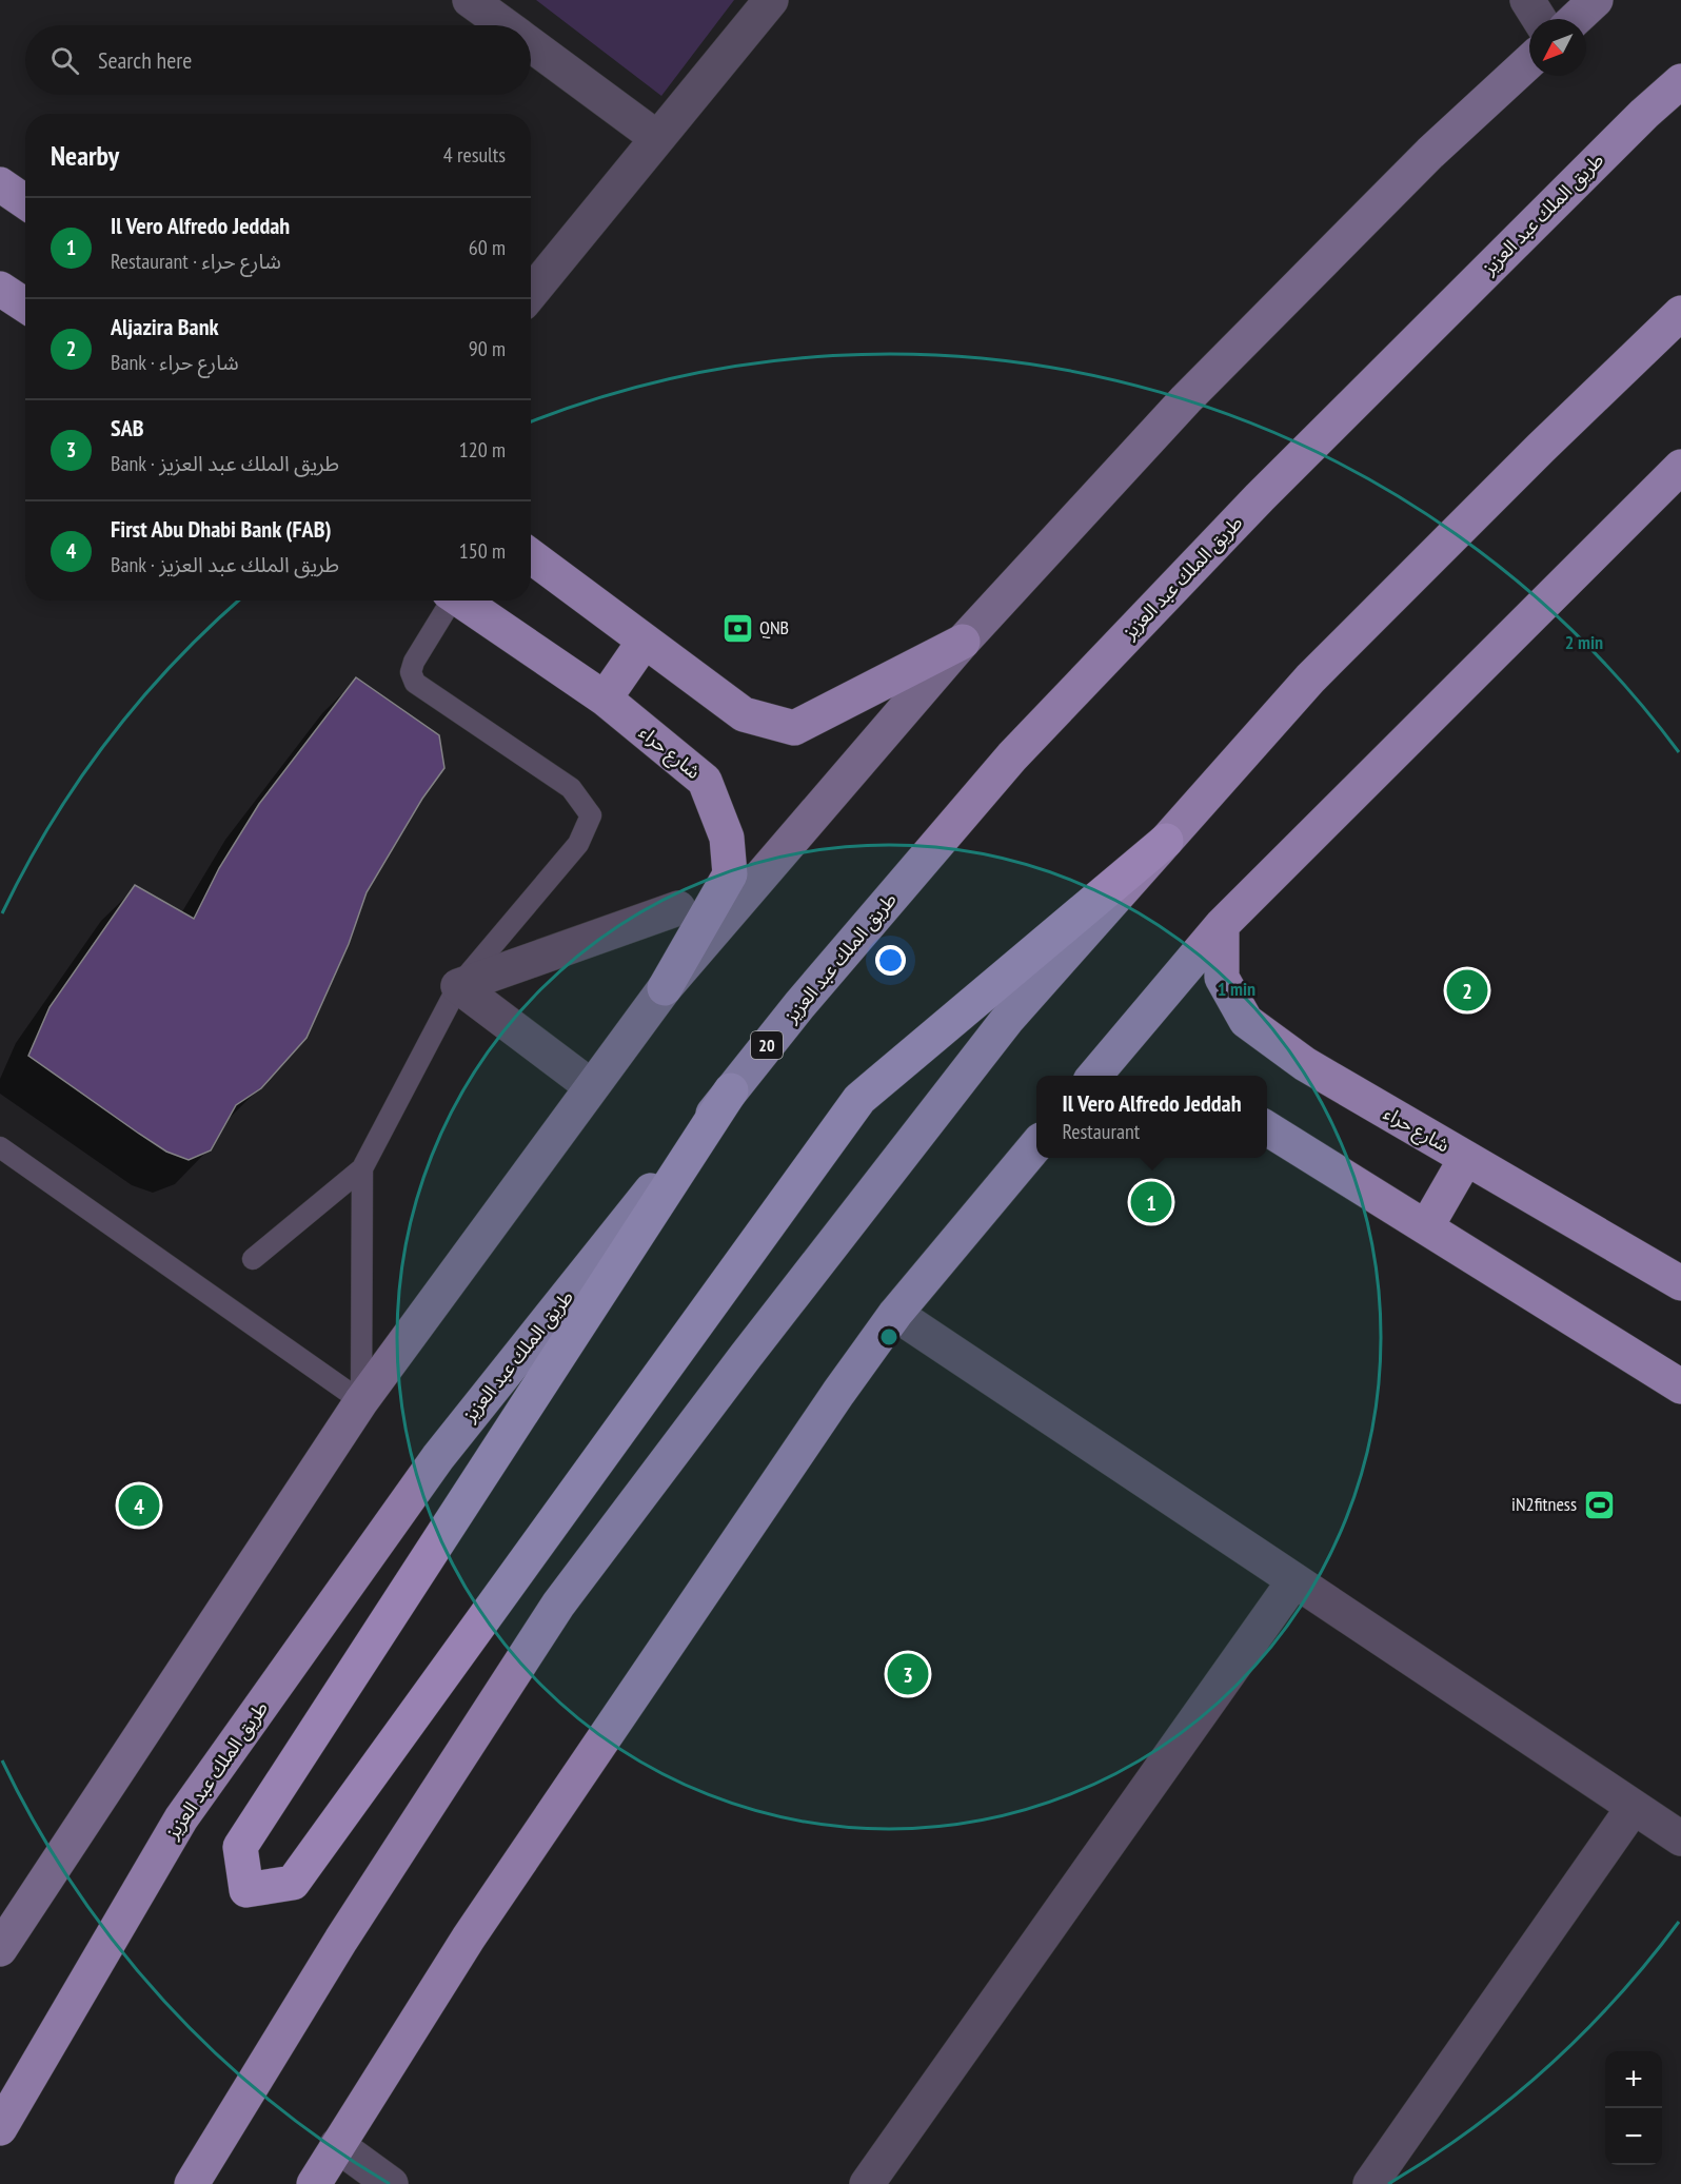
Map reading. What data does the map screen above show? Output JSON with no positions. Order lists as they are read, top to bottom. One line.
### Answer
{"streets":{"main road":["طريق الملك عبد العزيز","شارع حراء","20"]},"places":{"bank":["QNB"],"sports":["iN2fitness"]},"north":"bottom left","page":{"search":"Search here","heading":["Nearby","4 results"],"list":[{"mark":"1","name":"Il Vero Alfredo Jeddah","note":"Restaurant · شارع حراء","value":"60 m"},{"mark":"2","name":"Aljazira Bank","note":"Bank · شارع حراء","value":"90 m"},{"mark":"3","name":"SAB","note":"Bank · طريق الملك عبد العزيز","value":"120 m"},{"mark":"4","name":"First Abu Dhabi Bank (FAB)","note":"Bank · طريق الملك عبد العزيز","value":"150 m"}],"pins":["2","1","4","3"],"popup":["Il Vero Alfredo Jeddah","Restaurant"],"map_buttons":["+","−"]},"rings":["2 min","1 min"]}
